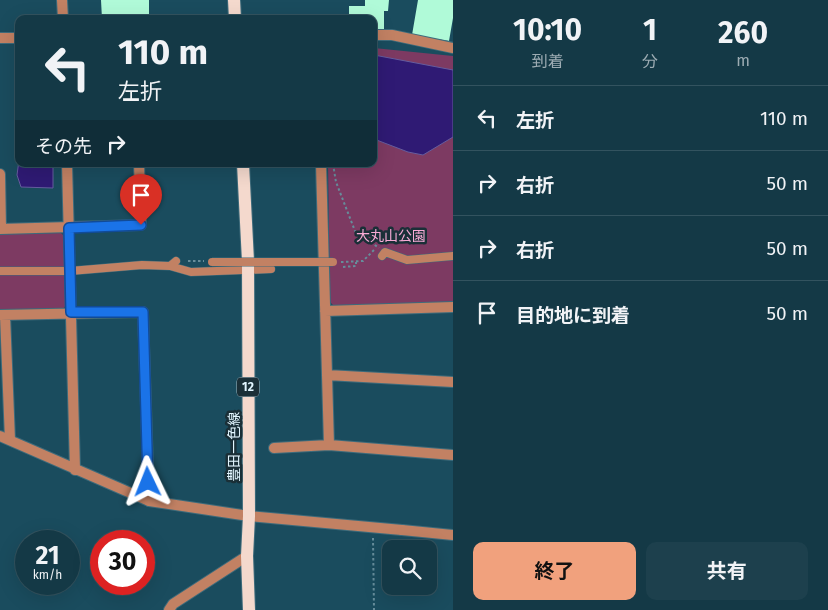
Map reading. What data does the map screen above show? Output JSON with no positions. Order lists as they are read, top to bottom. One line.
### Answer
{"streets":{"main road":["12","豊田一色線"]},"parks":["大丸山公園"],"page":{"eta":["10:10","到着","1","分","260","m"],"turn":["110 m","左折"],"list":[{"name":"左折","value":"110 m"},{"name":"右折","value":"50 m"},{"name":"右折","value":"50 m"},{"name":"目的地に到着","value":"50 m"}],"then":"その先","speed":"21 km/h","limit":"30","buttons":["終了","共有"]}}
